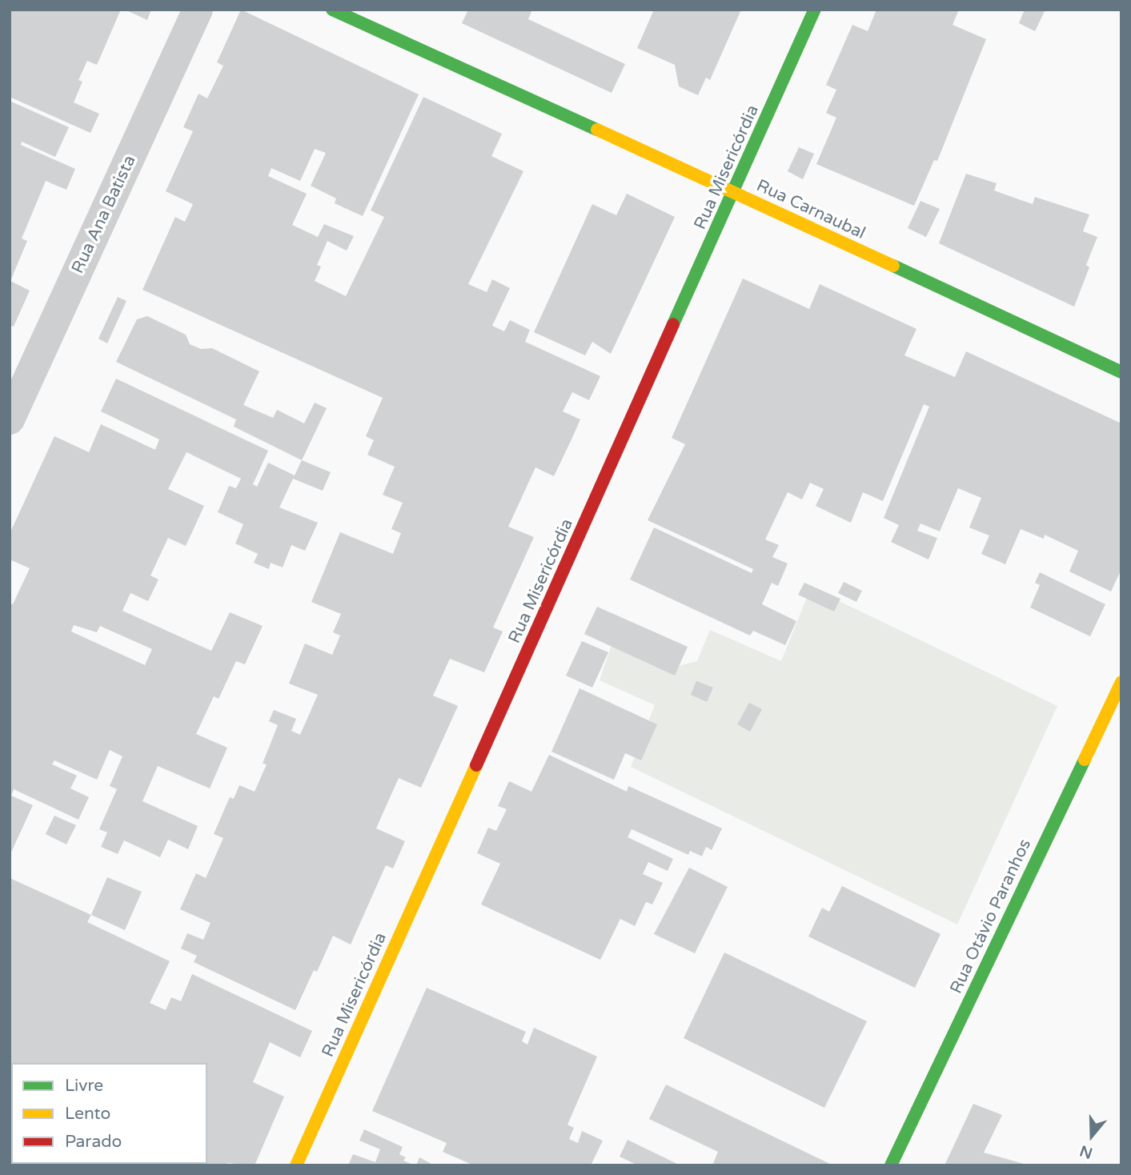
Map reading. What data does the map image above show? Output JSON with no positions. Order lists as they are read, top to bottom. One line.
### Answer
{"streets":{"street":["Rua Misericórdia","Rua Carnaubal","Rua Ana Batista","Rua Otávio Paranhos"]},"crossings":[["Rua Misericórdia","Rua Carnaubal"]],"legend":["Livre","Lento","Parado"],"north":"bottom"}
